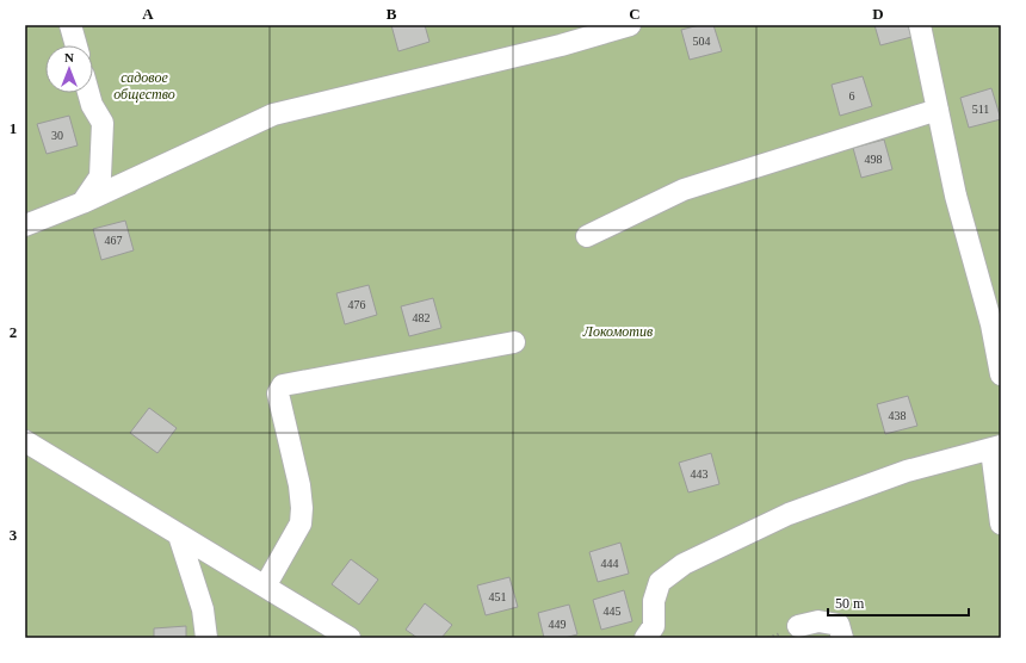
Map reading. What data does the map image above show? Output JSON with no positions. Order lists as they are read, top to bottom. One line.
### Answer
{"parks":["садовое общество","Локомотив"],"house_numbers":["504","6","511","30","498","467","476","482","438","443","444","451","445","449"],"scale_bar":"50 m","north":"top","grid":{"columns":["A","B","C","D"],"rows":["1","2","3"]}}
